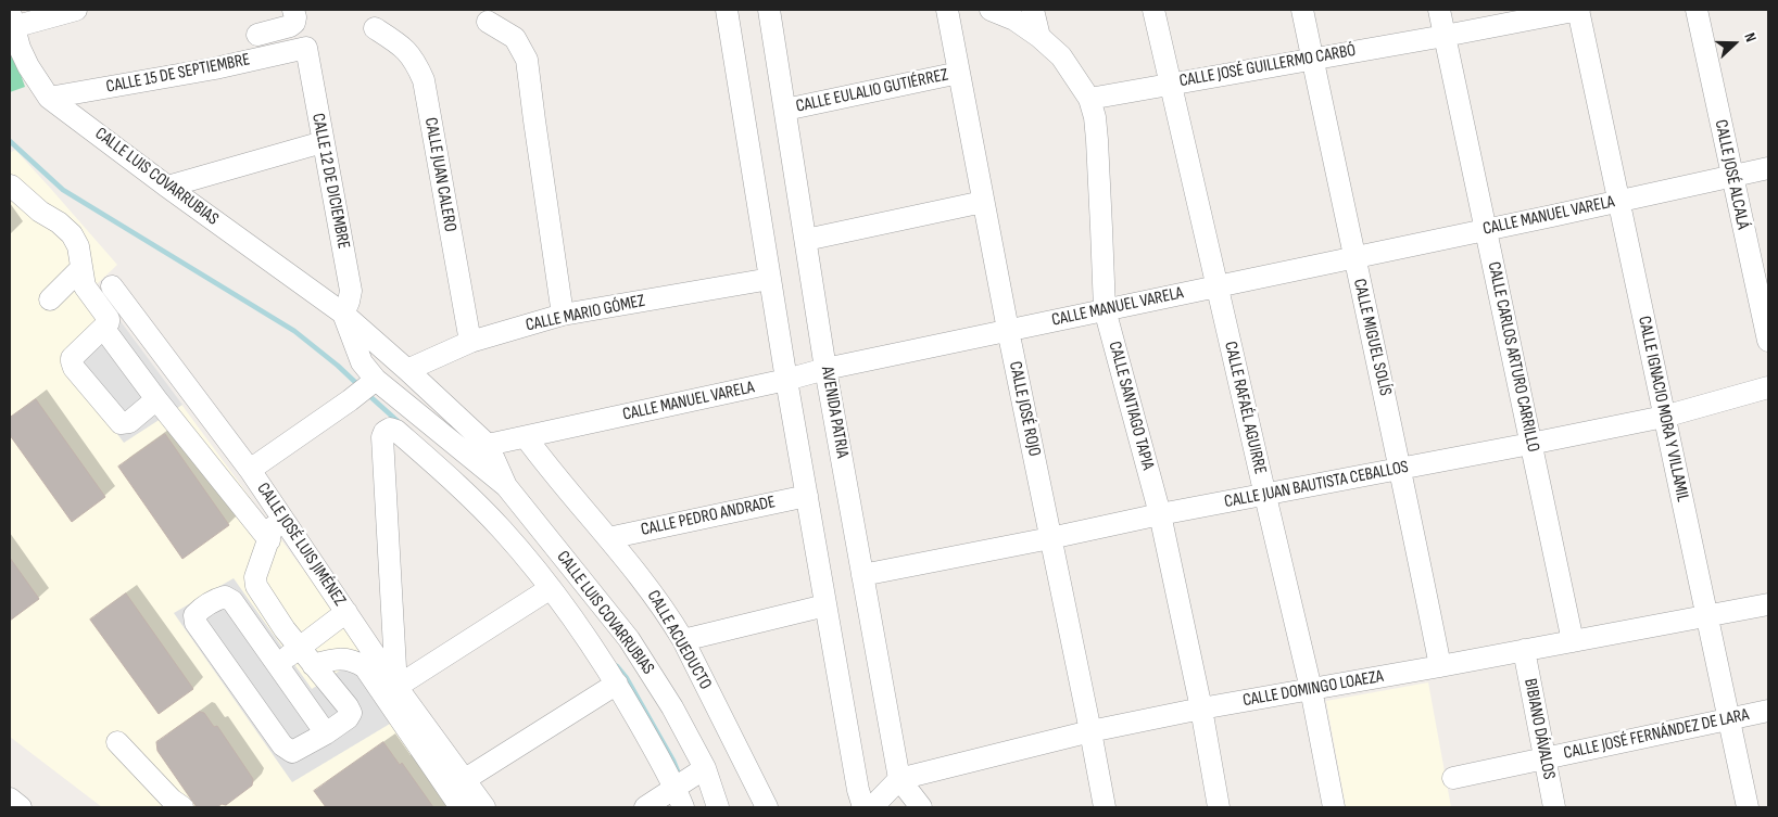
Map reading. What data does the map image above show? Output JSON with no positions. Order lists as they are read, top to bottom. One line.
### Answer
{"streets":{"street":["CALLE JOSÉ GUILLERMO CARBÓ","CALLE 15 DE SEPTIEMBRE","CALLE EULALIO GUTIÉRREZ","CALLE JUAN CALERO","CALLE JOSÉ ALCALÁ","CALLE LUIS COVARRUBIAS","CALLE 12 DE DICIEMBRE","CALLE MANUEL VARELA","CALLE MARIO GÓMEZ","CALLE MIGUEL SOLÍS","CALLE CARLOS ARTURO CARRILLO","CALLE SANTIAGO TAPIA","CALLE RAFAÉL AGUIRRE","CALLE JOSÉ ROJO","CALLE IGNACIO MORA Y VILLAMIL","AVENIDA PATRIA","CALLE JUAN BAUTISTA CEBALLOS","CALLE PEDRO ANDRADE","CALLE JOSÉ LUIS JIMÉNEZ","CALLE ACUEDUCTO","CALLE DOMINGO LOAEZA","BIBIANO DÁVALOS","CALLE JOSÉ FERNÁNDEZ DE LARA"]},"crossings":[["CALLE JOSÉ GUILLERMO CARBÓ","CALLE MIGUEL SOLÍS"],["CALLE JOSÉ GUILLERMO CARBÓ","CALLE CARLOS ARTURO CARRILLO"],["CALLE JOSÉ GUILLERMO CARBÓ","CALLE SANTIAGO TAPIA"],["CALLE JOSÉ GUILLERMO CARBÓ","CALLE RAFAÉL AGUIRRE"],["CALLE JOSÉ GUILLERMO CARBÓ","CALLE IGNACIO MORA Y VILLAMIL"],["CALLE 15 DE SEPTIEMBRE","CALLE LUIS COVARRUBIAS"],["CALLE 15 DE SEPTIEMBRE","CALLE 12 DE DICIEMBRE"],["CALLE EULALIO GUTIÉRREZ","CALLE JOSÉ ROJO"],["CALLE EULALIO GUTIÉRREZ","AVENIDA PATRIA"],["CALLE JUAN CALERO","CALLE MARIO GÓMEZ"],["CALLE JOSÉ ALCALÁ","CALLE MANUEL VARELA"],["CALLE LUIS COVARRUBIAS","CALLE 12 DE DICIEMBRE"],["CALLE LUIS COVARRUBIAS","CALLE MANUEL VARELA"],["CALLE LUIS COVARRUBIAS","CALLE MARIO GÓMEZ"],["CALLE MANUEL VARELA","CALLE MIGUEL SOLÍS"],["CALLE MANUEL VARELA","CALLE CARLOS ARTURO CARRILLO"],["CALLE MANUEL VARELA","CALLE SANTIAGO TAPIA"],["CALLE MANUEL VARELA","CALLE RAFAÉL AGUIRRE"],["CALLE MANUEL VARELA","CALLE JOSÉ ROJO"],["CALLE MANUEL VARELA","CALLE IGNACIO MORA Y VILLAMIL"],["CALLE MANUEL VARELA","AVENIDA PATRIA"],["CALLE MANUEL VARELA","CALLE ACUEDUCTO"],["CALLE MIGUEL SOLÍS","CALLE JUAN BAUTISTA CEBALLOS"],["CALLE MIGUEL SOLÍS","CALLE DOMINGO LOAEZA"],["CALLE CARLOS ARTURO CARRILLO","CALLE JUAN BAUTISTA CEBALLOS"],["CALLE CARLOS ARTURO CARRILLO","CALLE DOMINGO LOAEZA"],["CALLE SANTIAGO TAPIA","CALLE JUAN BAUTISTA CEBALLOS"],["CALLE SANTIAGO TAPIA","CALLE DOMINGO LOAEZA"],["CALLE RAFAÉL AGUIRRE","CALLE JUAN BAUTISTA CEBALLOS"],["CALLE RAFAÉL AGUIRRE","CALLE DOMINGO LOAEZA"],["CALLE JOSÉ ROJO","CALLE JUAN BAUTISTA CEBALLOS"],["CALLE JOSÉ ROJO","CALLE DOMINGO LOAEZA"],["CALLE IGNACIO MORA Y VILLAMIL","CALLE JUAN BAUTISTA CEBALLOS"],["CALLE IGNACIO MORA Y VILLAMIL","CALLE DOMINGO LOAEZA"],["CALLE IGNACIO MORA Y VILLAMIL","CALLE JOSÉ FERNÁNDEZ DE LARA"],["AVENIDA PATRIA","CALLE JUAN BAUTISTA CEBALLOS"],["AVENIDA PATRIA","CALLE DOMINGO LOAEZA"],["CALLE PEDRO ANDRADE","CALLE ACUEDUCTO"],["CALLE DOMINGO LOAEZA","BIBIANO DÁVALOS"],["BIBIANO DÁVALOS","CALLE JOSÉ FERNÁNDEZ DE LARA"]],"north":"right"}
